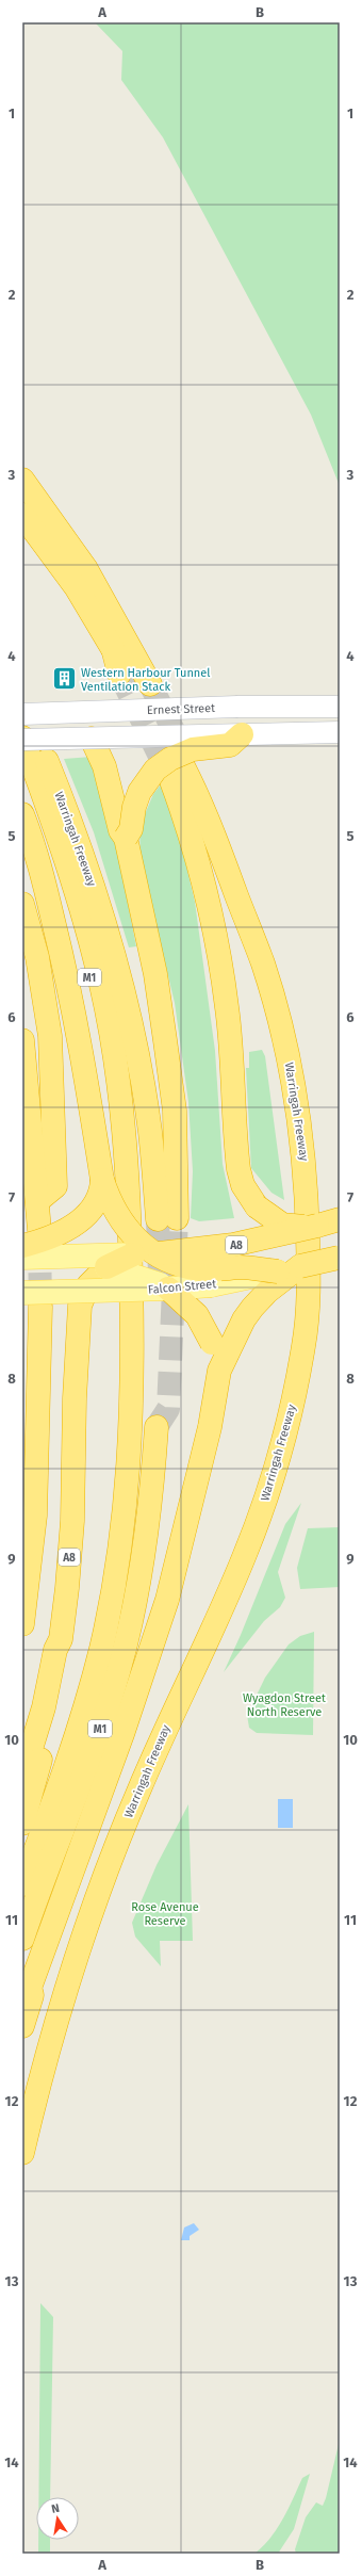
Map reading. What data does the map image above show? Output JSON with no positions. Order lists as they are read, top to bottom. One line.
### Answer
{"streets":{"highway":["Warringah Freeway","M1","A8","Falcon Street"],"main road":["Ernest Street"]},"crossings":[["Warringah Freeway","A8"],["A8","Falcon Street"]],"parks":["Wyagdon Street North Reserve","Rose Avenue Reserve"],"places":{"building":["Western Harbour Tunnel Ventilation Stack"]},"north":"top","grid":{"columns":["A","B"],"rows":["1","2","3","4","5","6","7","8","9","10","11","12","13","14"]}}
